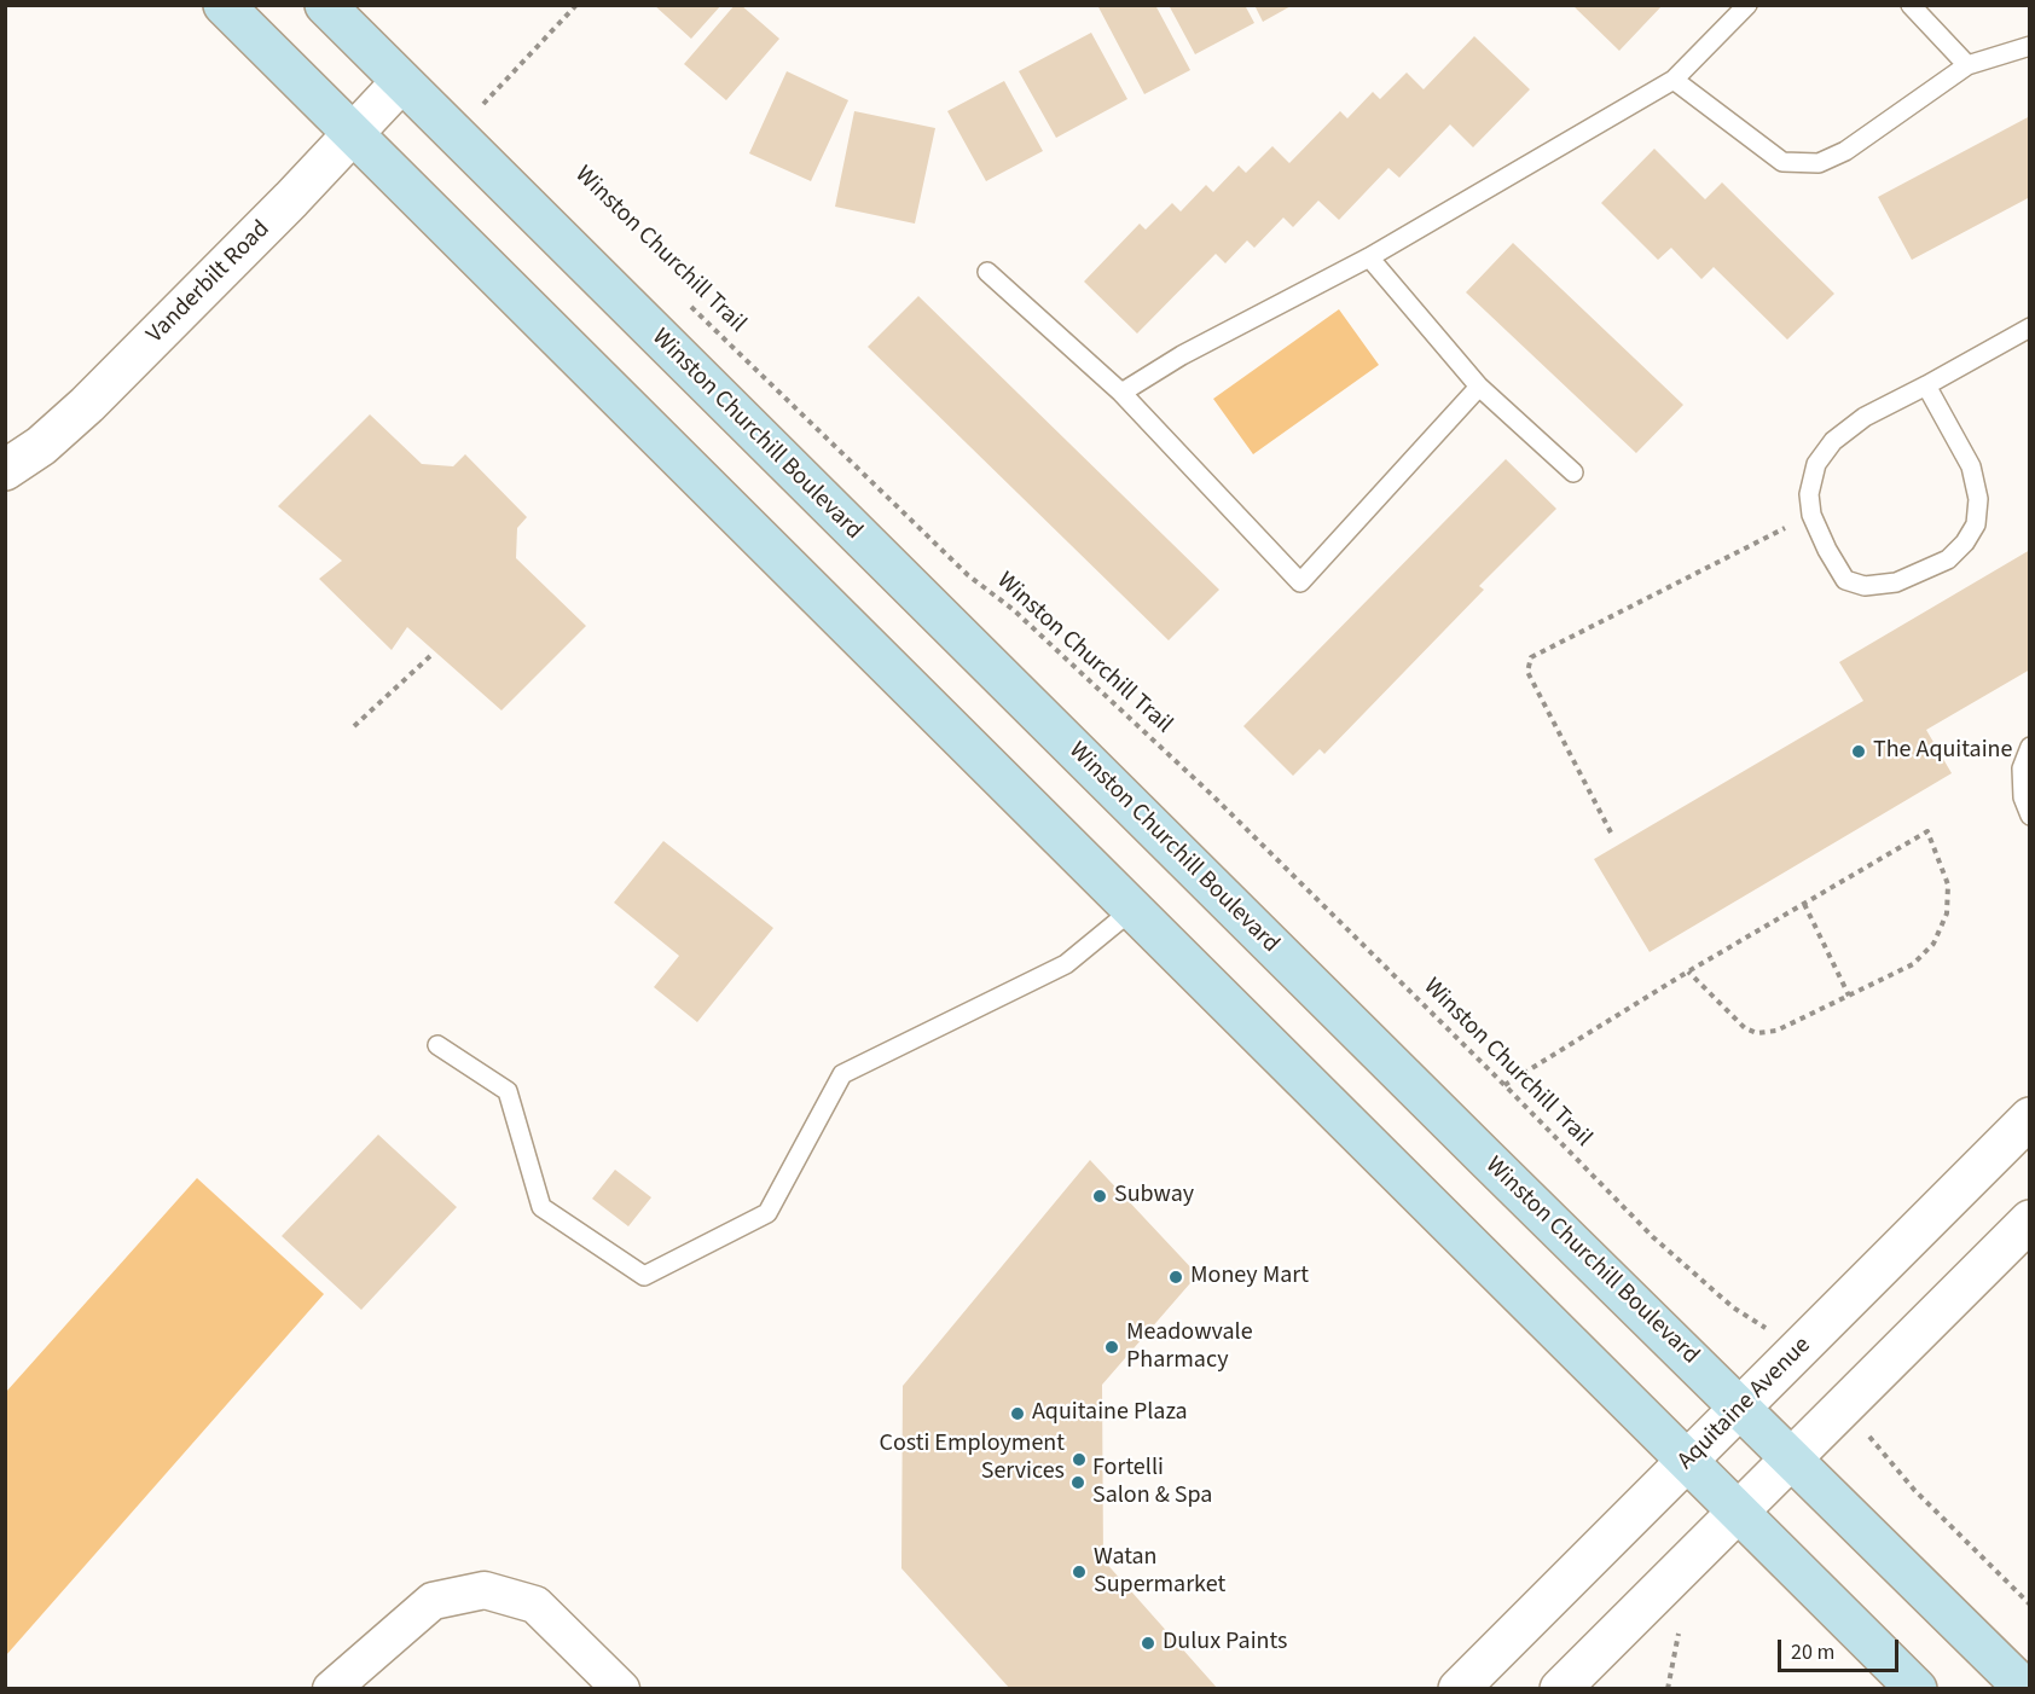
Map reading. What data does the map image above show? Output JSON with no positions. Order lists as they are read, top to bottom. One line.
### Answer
{"streets":{"main road":["Winston Churchill Boulevard"],"street":["Vanderbilt Road","Aquitaine Avenue"],"path":["Winston Churchill Trail"]},"crossings":[["Vanderbilt Road","Winston Churchill Boulevard"],["Winston Churchill Boulevard","Aquitaine Avenue"]],"places":["The Aquitaine","Subway","Money Mart","Meadowvale Pharmacy","Aquitaine Plaza","Costi Employment Services","Fortelli Salon & Spa","Watan Supermarket","Dulux Paints"],"scale_bar":"20 m"}
